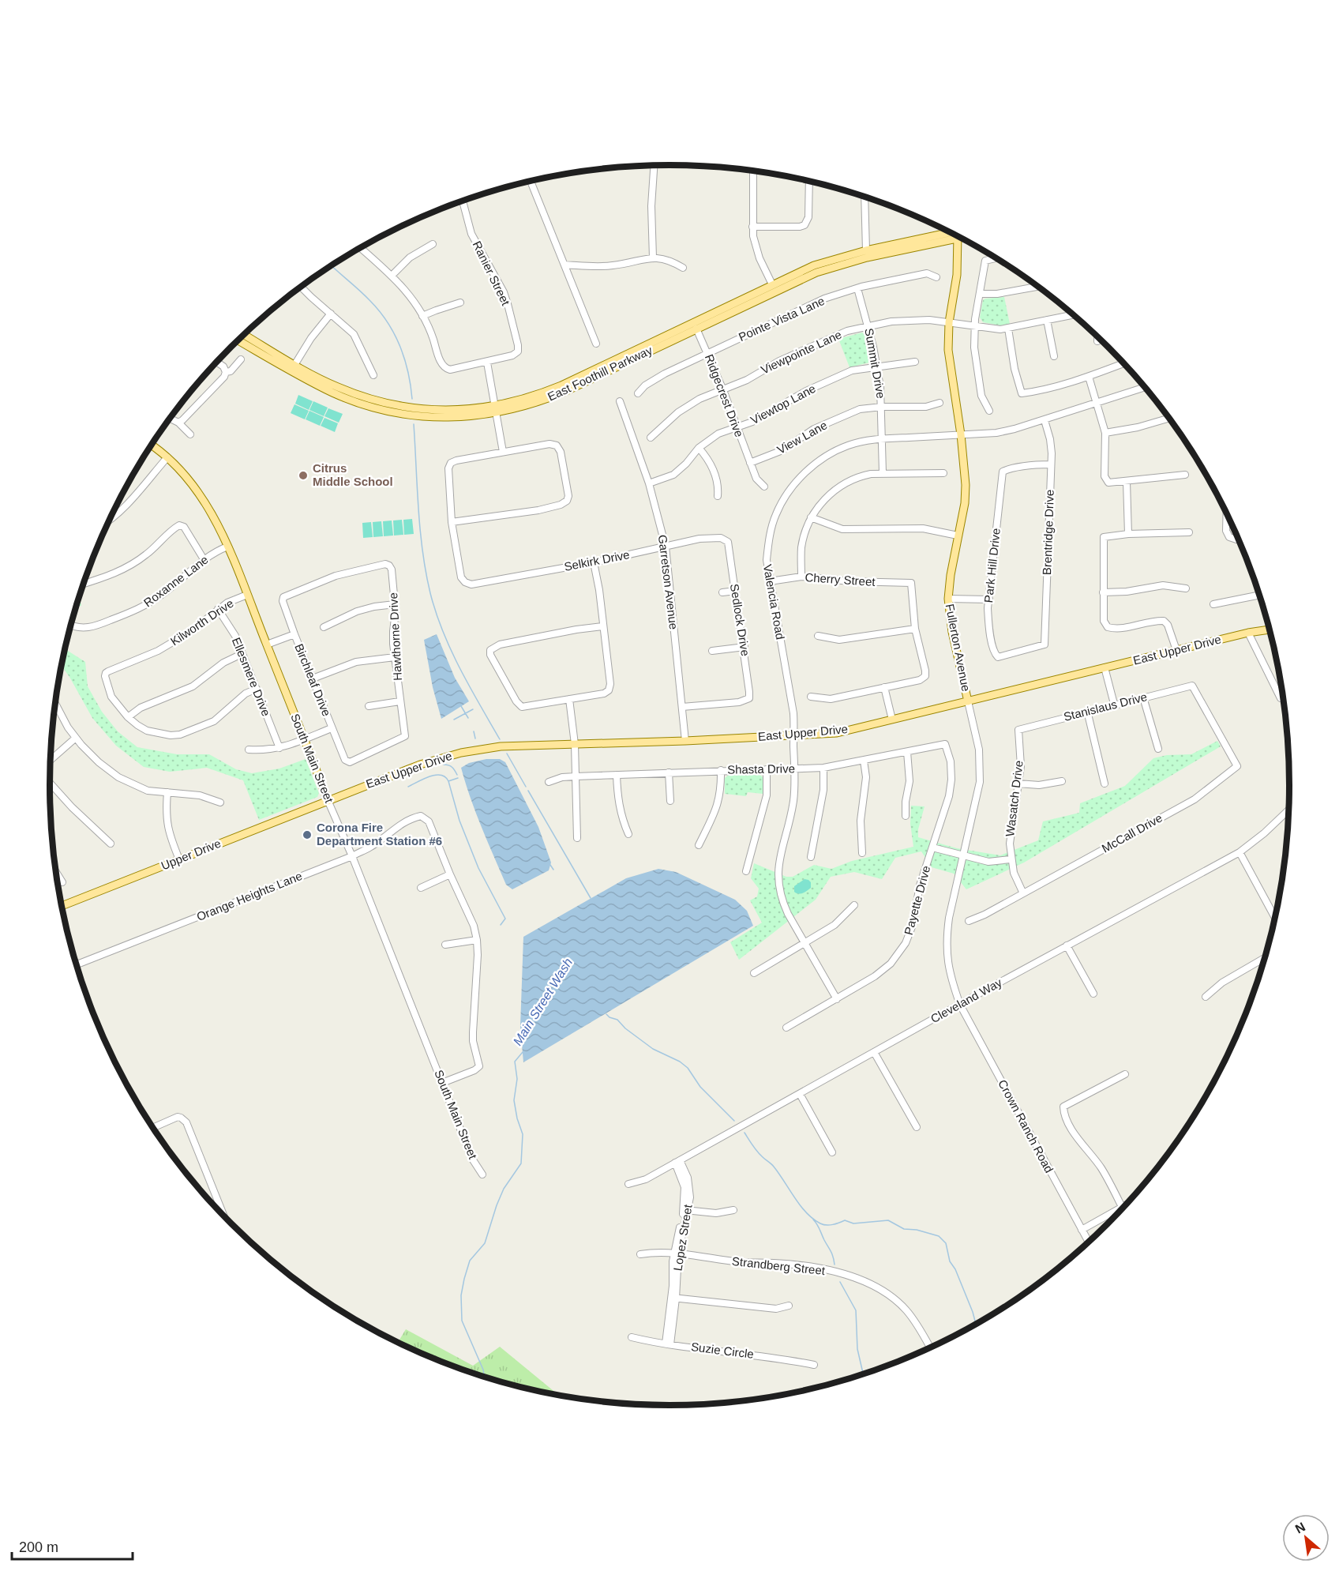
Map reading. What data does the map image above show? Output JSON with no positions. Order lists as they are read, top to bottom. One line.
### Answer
{"streets":{"main road":["East Foothill Parkway","Fullerton Avenue","East Upper Drive","South Main Street","Upper Drive"],"street":["Ranier Street","Pointe Vista Lane","Viewpointe Lane","Summit Drive","Ridgecrest Drive","Viewtop Lane","View Lane","Brentridge Drive","Selkirk Drive","Park Hill Drive","Cherry Street","Roxanne Lane","Garretson Avenue","Valencia Road","Sedlock Drive","Kilworth Drive","Hawthorne Drive","Ellesmere Drive","Birchleaf Drive","Stanislaus Drive","Shasta Drive","Wasatch Drive","McCall Drive","Orange Heights Lane","Payette Drive","Cleveland Way","Crown Ranch Road","Lopez Street","Strandberg Street","Suzie Circle"]},"crossings":[["Pointe Vista Lane","Summit Drive"],["Pointe Vista Lane","Ridgecrest Drive"],["Viewpointe Lane","Summit Drive"],["Viewpointe Lane","Ridgecrest Drive"],["Viewpointe Lane","Fullerton Avenue"],["Summit Drive","Viewtop Lane"],["Summit Drive","View Lane"],["Summit Drive","Valencia Road"],["East Foothill Parkway","Ridgecrest Drive"],["Ridgecrest Drive","Viewtop Lane"],["Ridgecrest Drive","View Lane"],["Viewtop Lane","Garretson Avenue"],["Brentridge Drive","Park Hill Drive"],["Brentridge Drive","Valencia Road"],["Selkirk Drive","Garretson Avenue"],["Selkirk Drive","Sedlock Drive"],["Cherry Street","Valencia Road"],["Roxanne Lane","South Main Street"],["Garretson Avenue","Sedlock Drive"],["Garretson Avenue","East Upper Drive"],["Valencia Road","Fullerton Avenue"],["Valencia Road","East Upper Drive"],["Valencia Road","Shasta Drive"],["Valencia Road","Payette Drive"],["Kilworth Drive","Ellesmere Drive"],["Kilworth Drive","South Main Street"],["Hawthorne Drive","Birchleaf Drive"],["Fullerton Avenue","East Upper Drive"],["Fullerton Avenue","Cleveland Way"],["Fullerton Avenue","Crown Ranch Road"],["East Upper Drive","South Main Street"],["East Upper Drive","Upper Drive"],["Stanislaus Drive","Wasatch Drive"],["Stanislaus Drive","McCall Drive"],["South Main Street","Upper Drive"],["South Main Street","Orange Heights Lane"],["Shasta Drive","Payette Drive"],["Wasatch Drive","McCall Drive"],["Cleveland Way","Crown Ranch Road"],["Cleveland Way","Lopez Street"],["Lopez Street","Strandberg Street"],["Lopez Street","Suzie Circle"]],"water":["Main Street Wash"],"places":["Citrus Middle School","Corona Fire Department Station #6"],"scale_bar":"200 m","north":"top left"}
